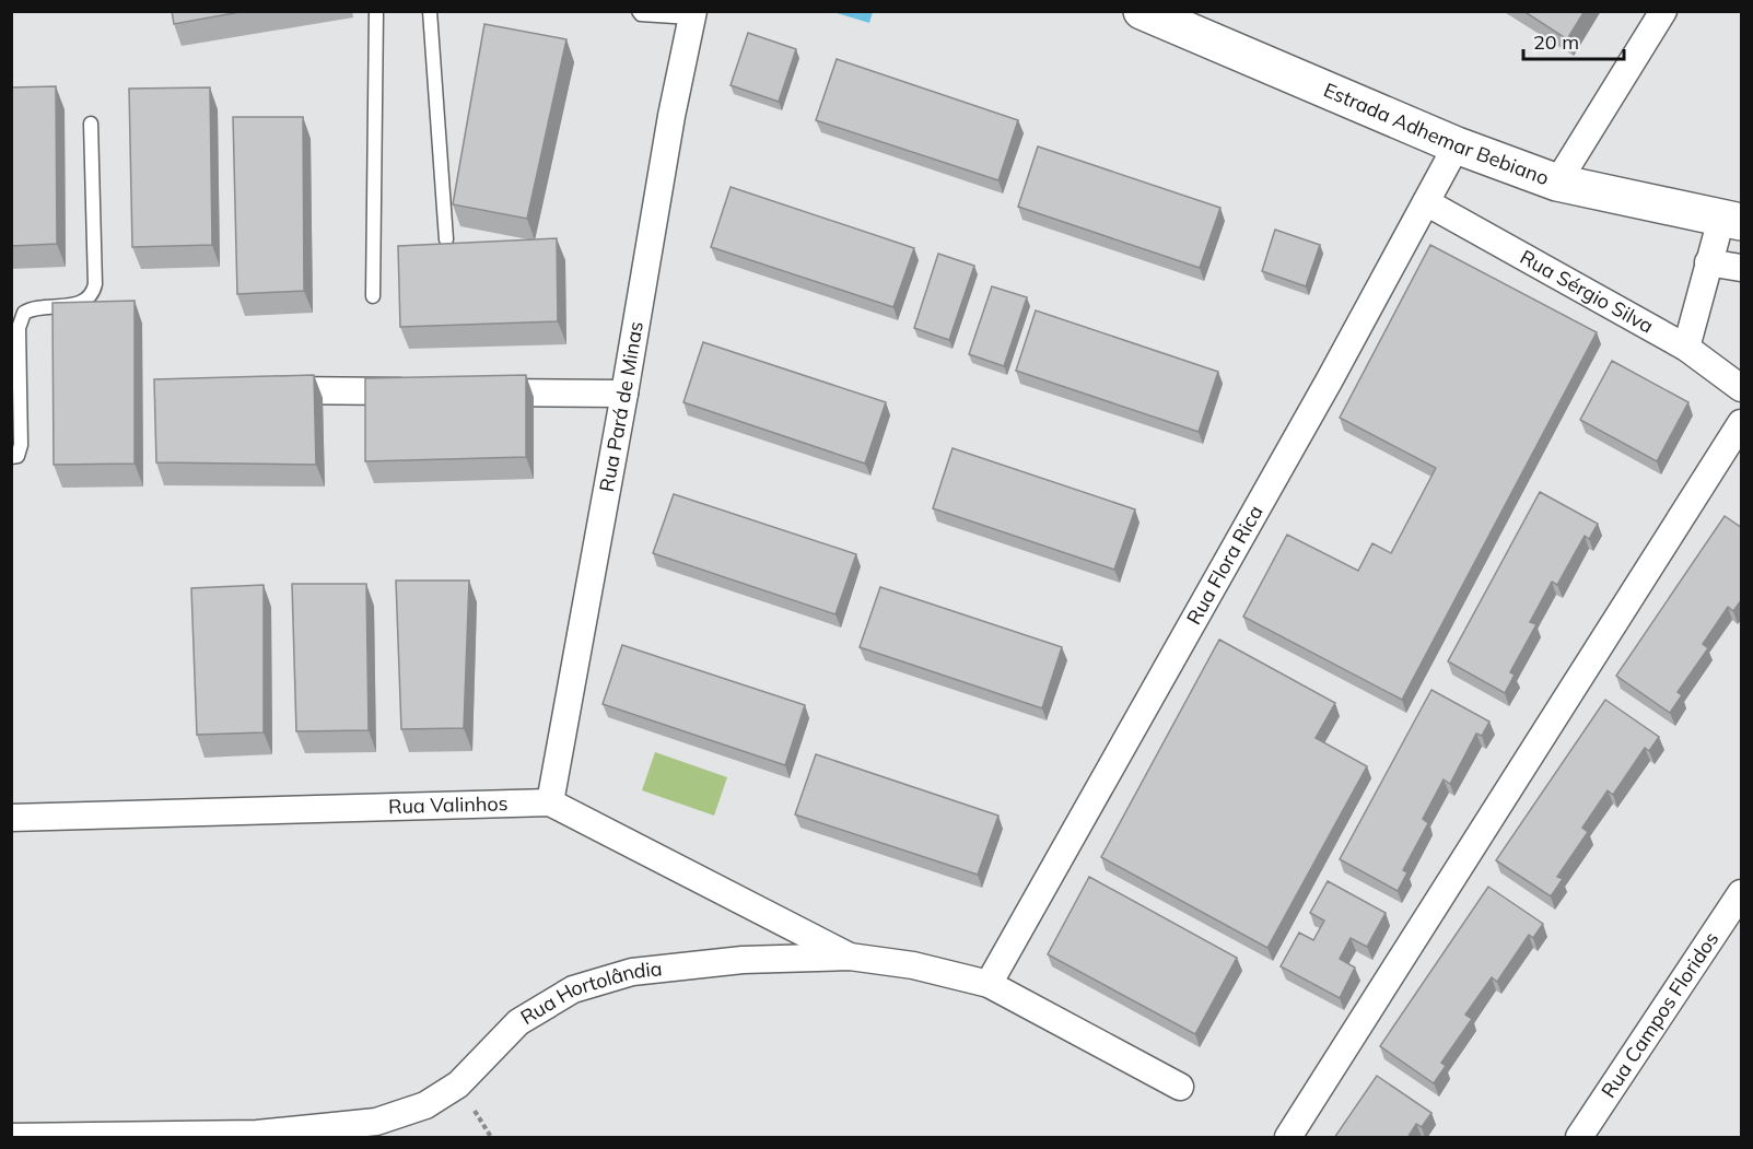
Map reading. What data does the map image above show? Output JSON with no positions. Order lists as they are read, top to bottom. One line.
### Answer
{"streets":{"main road":["Estrada Adhemar Bebiano"],"street":["Rua Sérgio Silva","Rua Pará de Minas","Rua Flora Rica","Rua Valinhos","Rua Hortolândia","Rua Campos Floridos"]},"crossings":[["Estrada Adhemar Bebiano","Rua Flora Rica"],["Rua Sérgio Silva","Rua Flora Rica"],["Rua Pará de Minas","Rua Valinhos"],["Rua Flora Rica","Rua Hortolândia"],["Rua Valinhos","Rua Hortolândia"]],"scale_bar":"20 m"}
